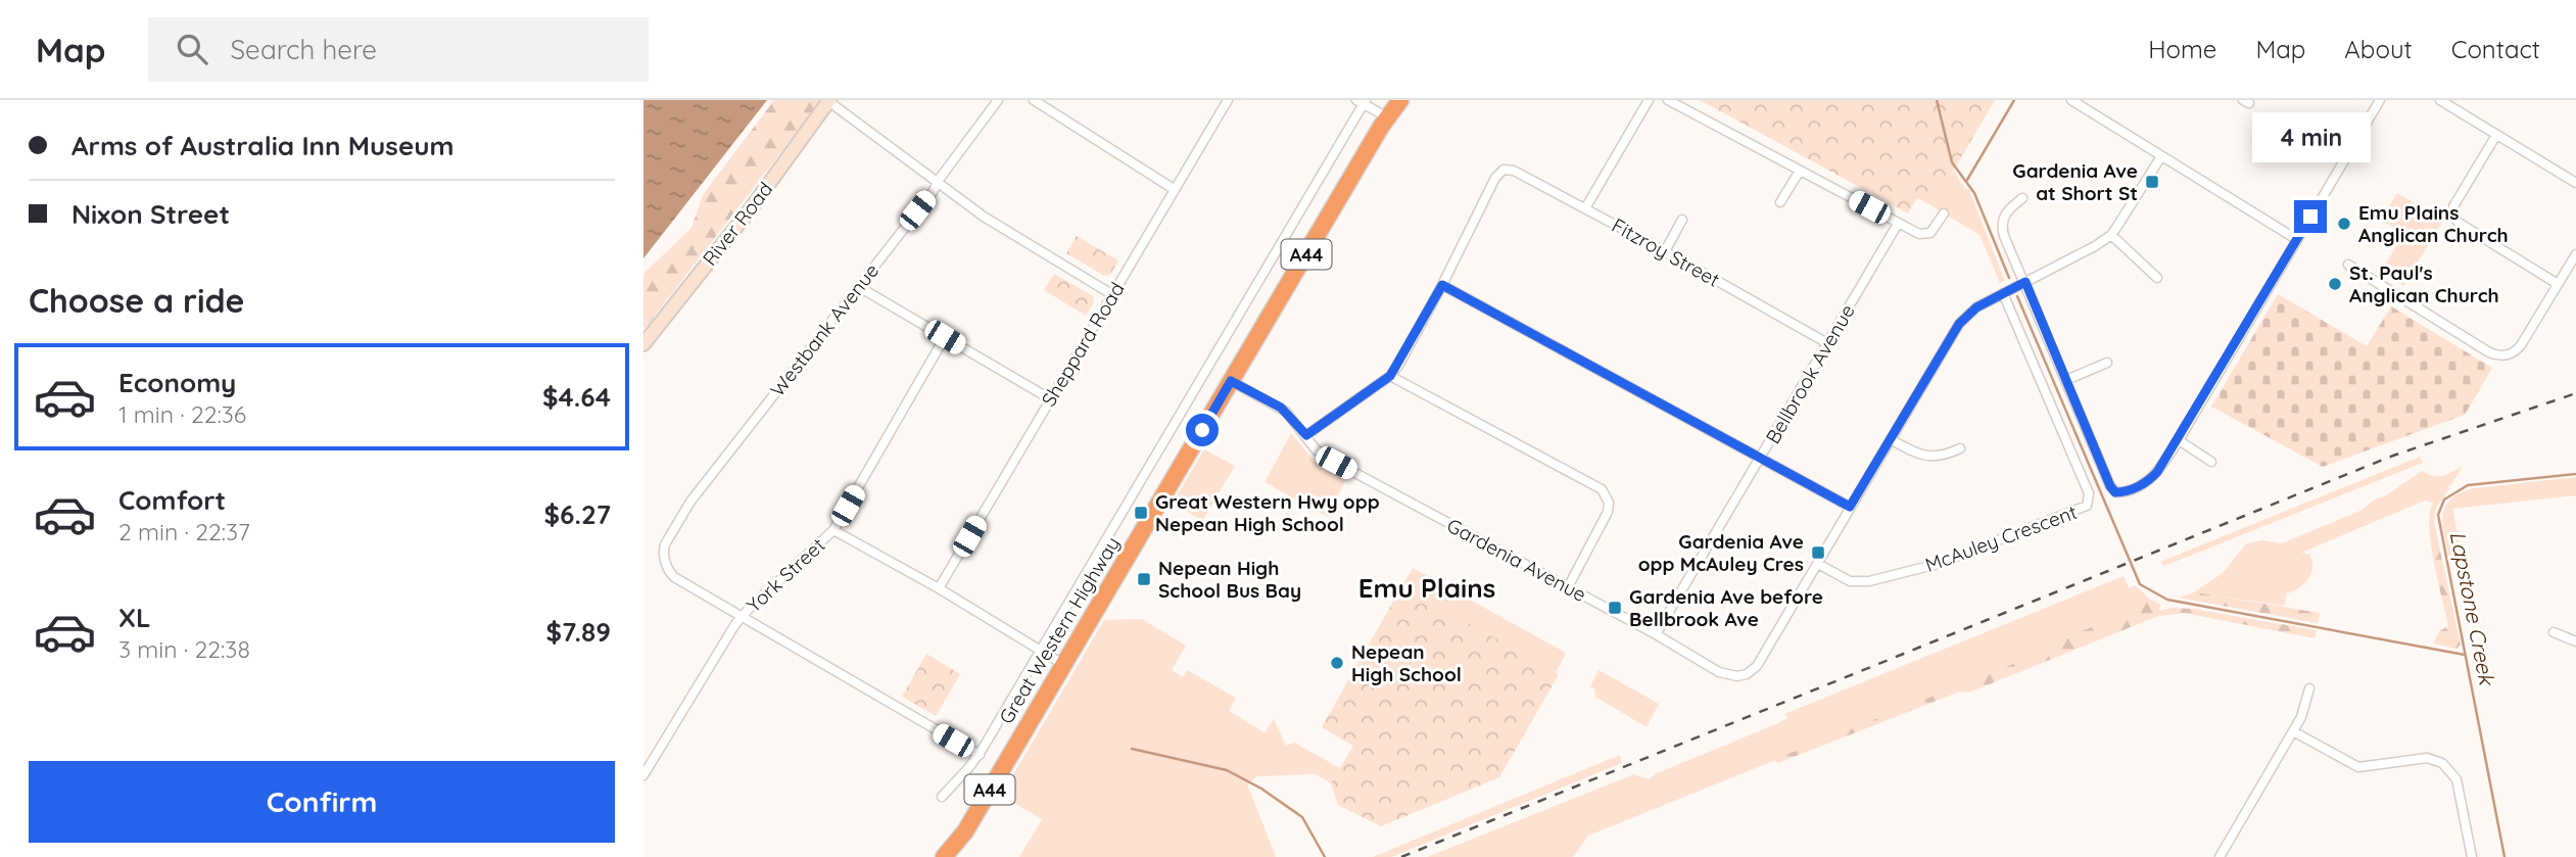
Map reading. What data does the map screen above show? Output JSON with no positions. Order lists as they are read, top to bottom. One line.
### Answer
{"streets":{"highway":["A44","Great Western Highway"],"street":["River Road","Fitzroy Street","Westbank Avenue","Sheppard Road","Bellbrook Avenue","McAuley Crescent","Gardenia Avenue","York Street"]},"crossings":[["Fitzroy Street","Bellbrook Avenue"],["Westbank Avenue","York Street"],["Bellbrook Avenue","Gardenia Avenue"],["McAuley Crescent","Gardenia Avenue"],["Gardenia Avenue","Great Western Highway"]],"districts":["Emu Plains"],"water":["Lapstone Creek"],"places":{"transit":["Gardenia Ave at Short St","Great Western Hwy opp Nepean High School","Gardenia Ave opp McAuley Cres","Nepean High School Bus Bay","Gardenia Ave before Bellbrook Ave"],"other":["Emu Plains Anglican Church","St. Paul's Anglican Church","Nepean High School"]},"page":{"header":"Map","search":"Search here","nav":["Home","Map","About","Contact"],"banner":["Arms of Australia Inn Museum","Nixon Street"],"bubble":"4 min","heading":"Choose a ride","list":[{"name":"Economy","note":"1 min · 22:36","value":"$4.64"},{"name":"Comfort","note":"2 min · 22:37","value":"$6.27"},{"name":"XL","note":"3 min · 22:38","value":"$7.89"}],"buttons":"Confirm"}}
